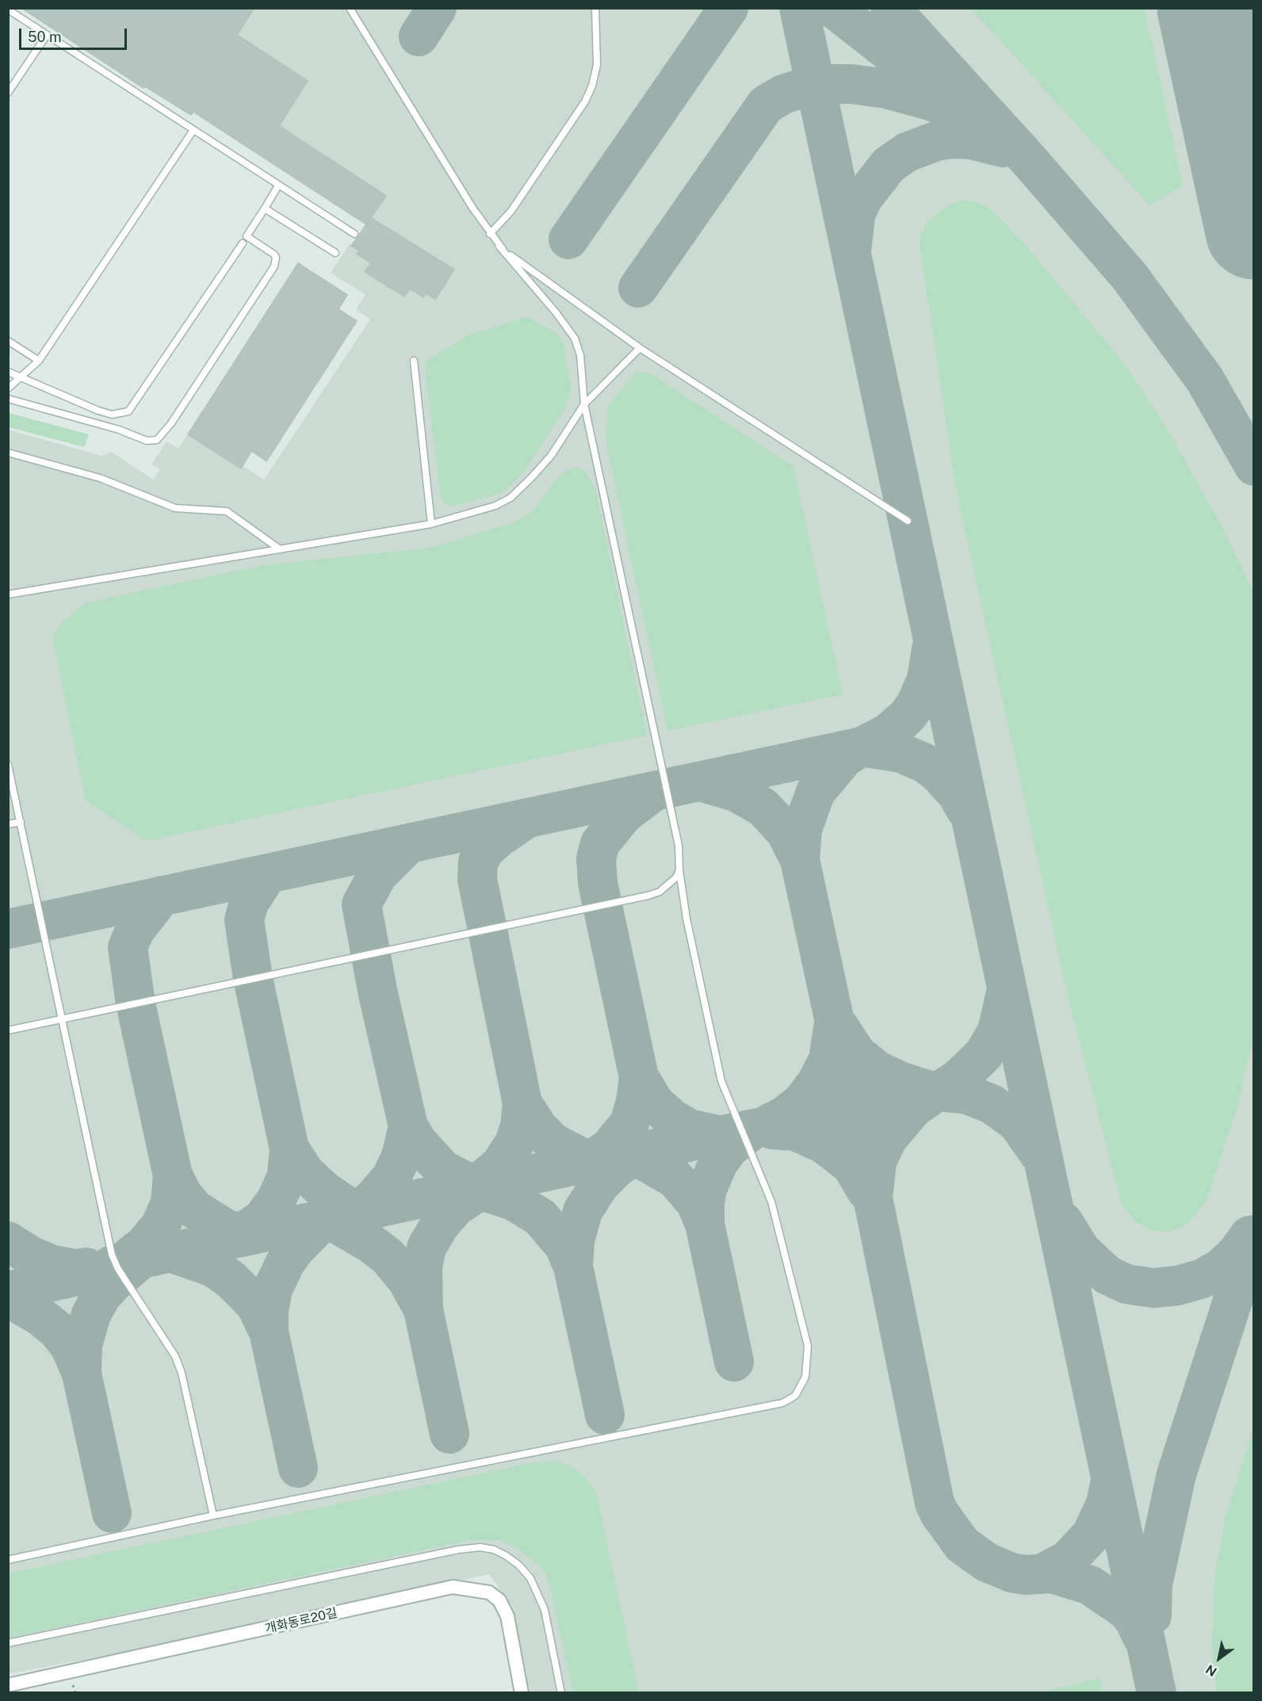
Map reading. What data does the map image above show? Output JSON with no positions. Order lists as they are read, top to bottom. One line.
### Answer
{"streets":{"street":["개화동로20길"]},"scale_bar":"50 m","north":"bottom left"}
